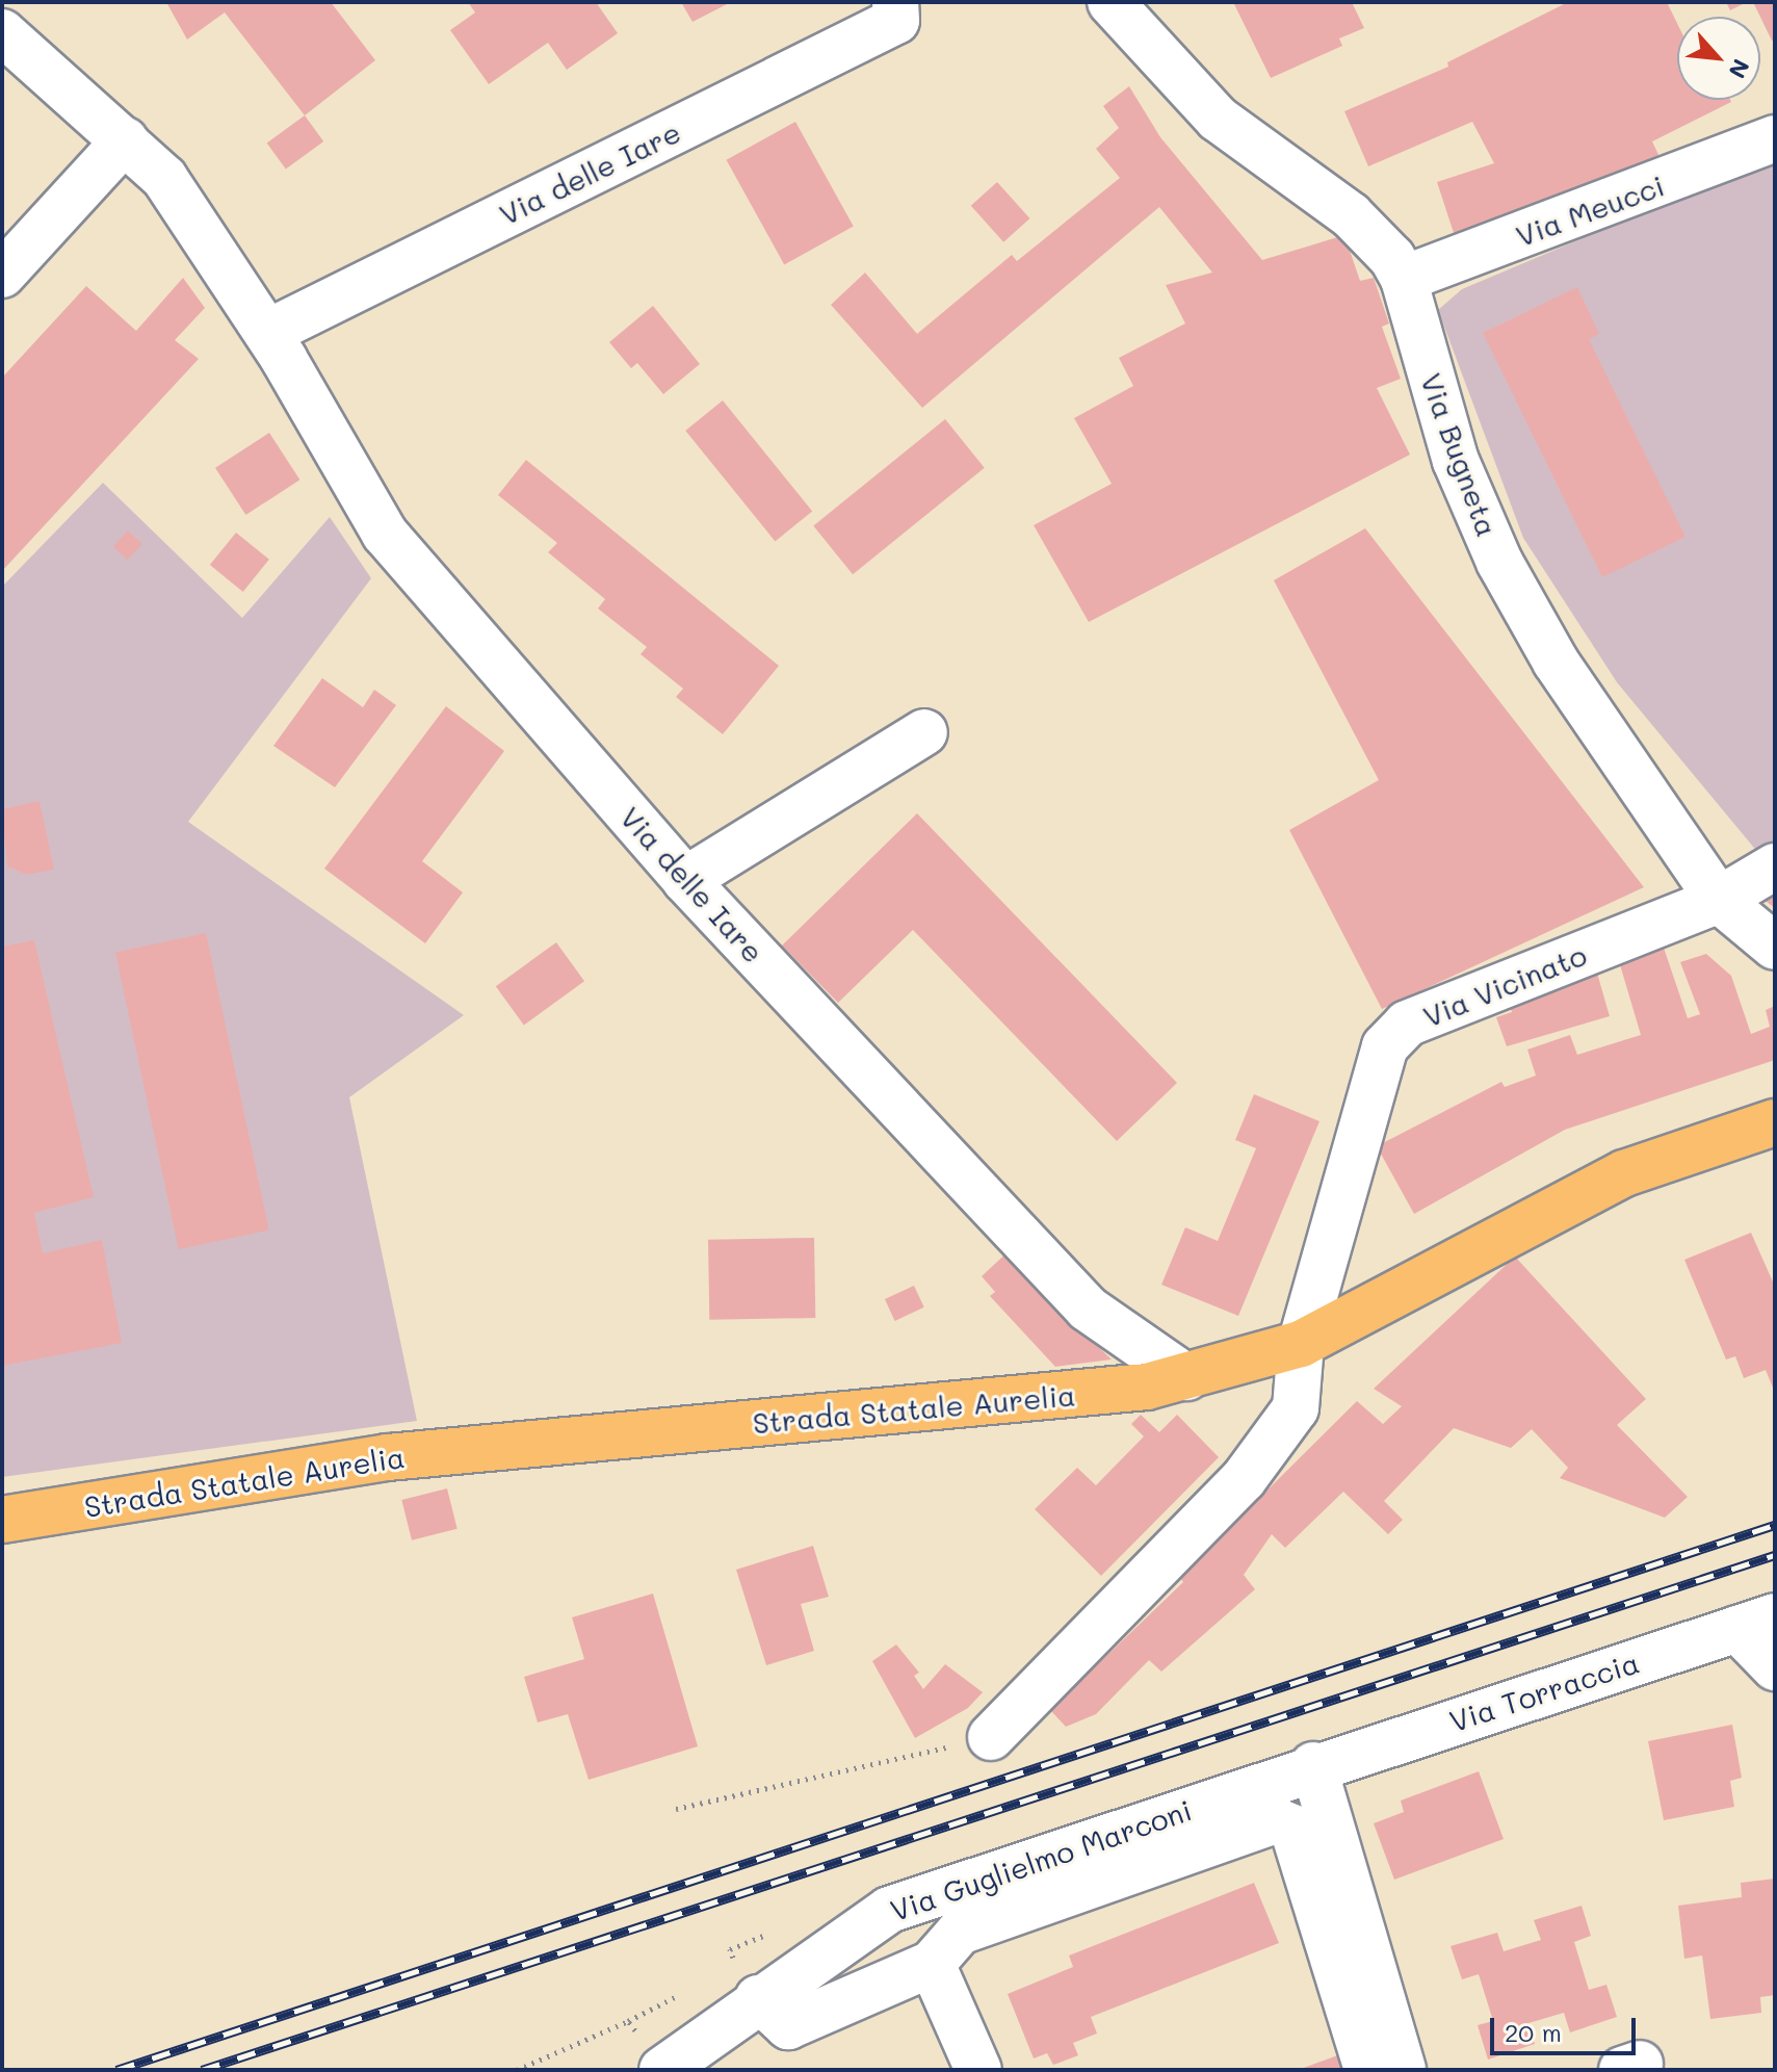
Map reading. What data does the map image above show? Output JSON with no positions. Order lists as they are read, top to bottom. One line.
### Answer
{"streets":{"main road":["Strada Statale Aurelia"],"street":["Via delle Iare","Via Meucci","Via Bugneta","Via Vicinato","Via Torraccia","Via Guglielmo Marconi"]},"crossings":[["Via delle Iare","Strada Statale Aurelia"],["Via Meucci","Via Bugneta"],["Via Bugneta","Via Vicinato"],["Via Vicinato","Strada Statale Aurelia"],["Via Torraccia","Via Guglielmo Marconi"]],"scale_bar":"20 m","north":"bottom right"}
